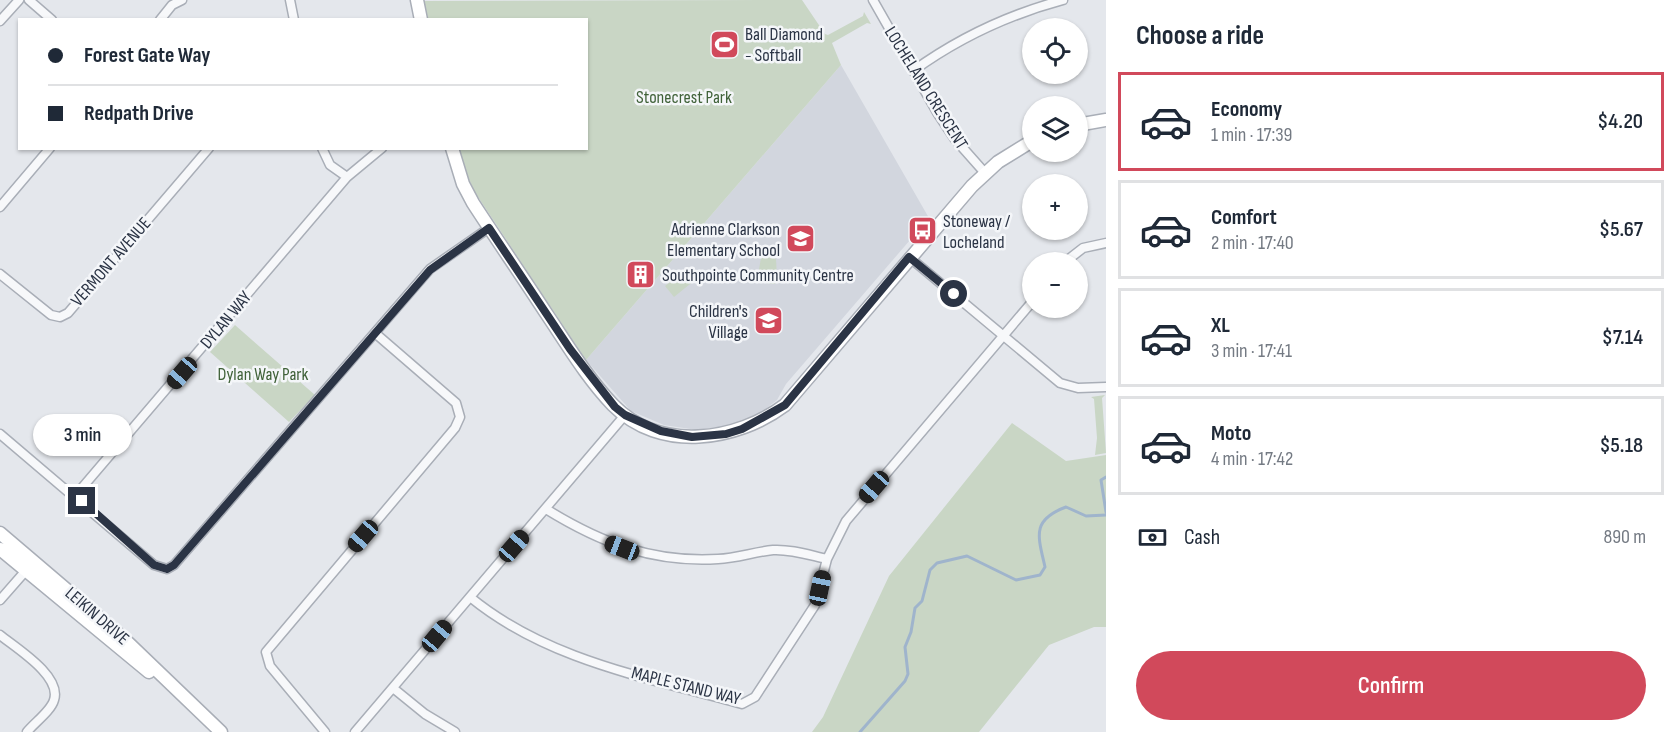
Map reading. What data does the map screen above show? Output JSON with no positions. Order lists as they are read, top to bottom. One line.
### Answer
{"streets":{"street":["LOCHELAND CRESCENT","VERMONT AVENUE","DYLAN WAY","LEIKIN DRIVE","MAPLE STAND WAY"]},"parks":["Stonecrest Park","Dylan Way Park"],"places":{"sports":["Ball Diamond - Softball"],"bus stop":["Stoneway / Locheland"],"school or university":["Adrienne Clarkson Elementary School","Children's Village"],"building":["Southpointe Community Centre"]},"page":{"heading":"Choose a ride","map_buttons":["+","−"],"banner":["Forest Gate Way","Redpath Drive"],"list":[{"name":"Economy","note":"1 min · 17:39","value":"$4.20"},{"name":"Comfort","note":"2 min · 17:40","value":"$5.67"},{"name":"XL","note":"3 min · 17:41","value":"$7.14"},{"name":"Moto","note":"4 min · 17:42","value":"$5.18"}],"bubble":"3 min","pay":["Cash","890 m"],"buttons":"Confirm"}}
